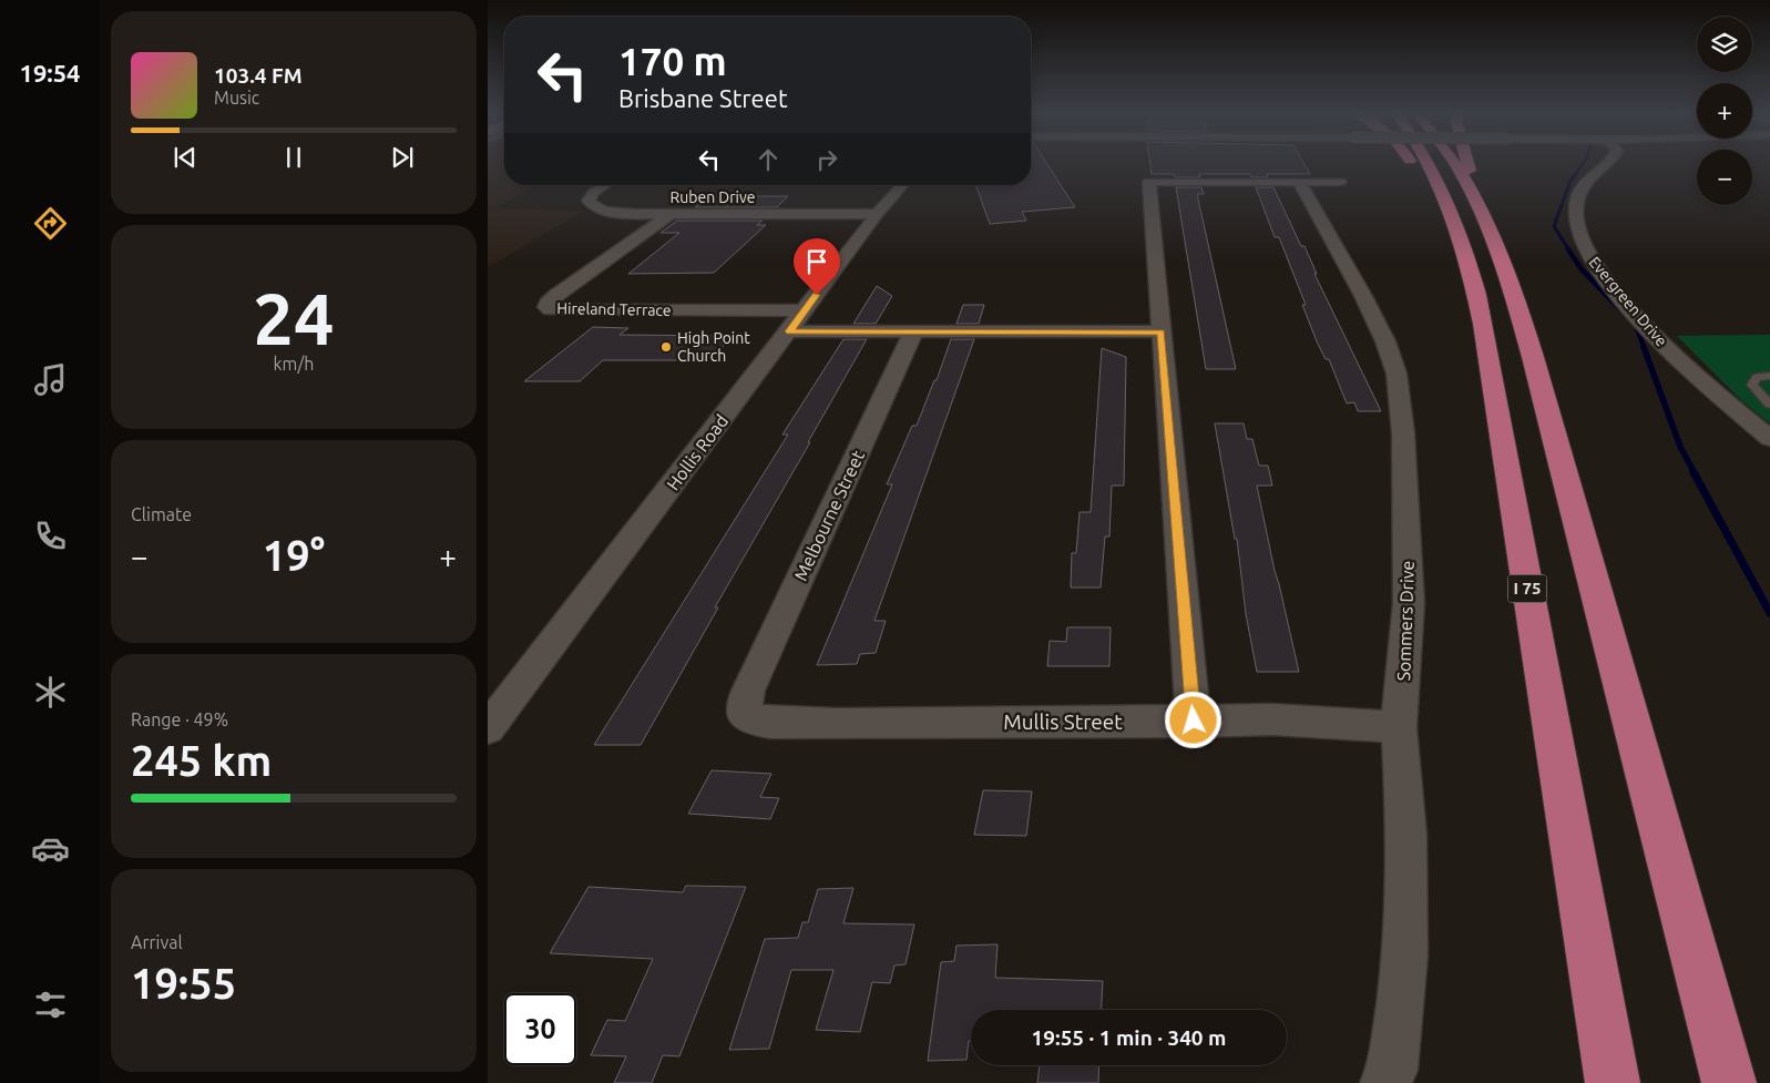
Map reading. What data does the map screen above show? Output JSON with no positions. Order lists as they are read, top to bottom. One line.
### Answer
{"streets":{"highway":["I 75"],"street":["Ruben Drive","Evergreen Drive","Hireland Terrace","Hollis Road","Melbourne Street","Sommers Drive","Mullis Street"]},"crossings":[["Ruben Drive","Hireland Terrace"],["Ruben Drive","Hollis Road"],["Hireland Terrace","Hollis Road"],["Melbourne Street","Mullis Street"],["Sommers Drive","Mullis Street"]],"places":["High Point Church"],"page":{"tabs":"19:54","map_buttons":["+","−"],"turn":["170 m","Brisbane Street"],"song":["103.4 FM","Music"],"tile":[["24","km/h"],"Climate",["Range · 49%","245 km"],["Arrival","19:55"]],"heat":["−","19°","+"],"limit":"30","trip":"19:55 · 1 min · 340 m"}}
